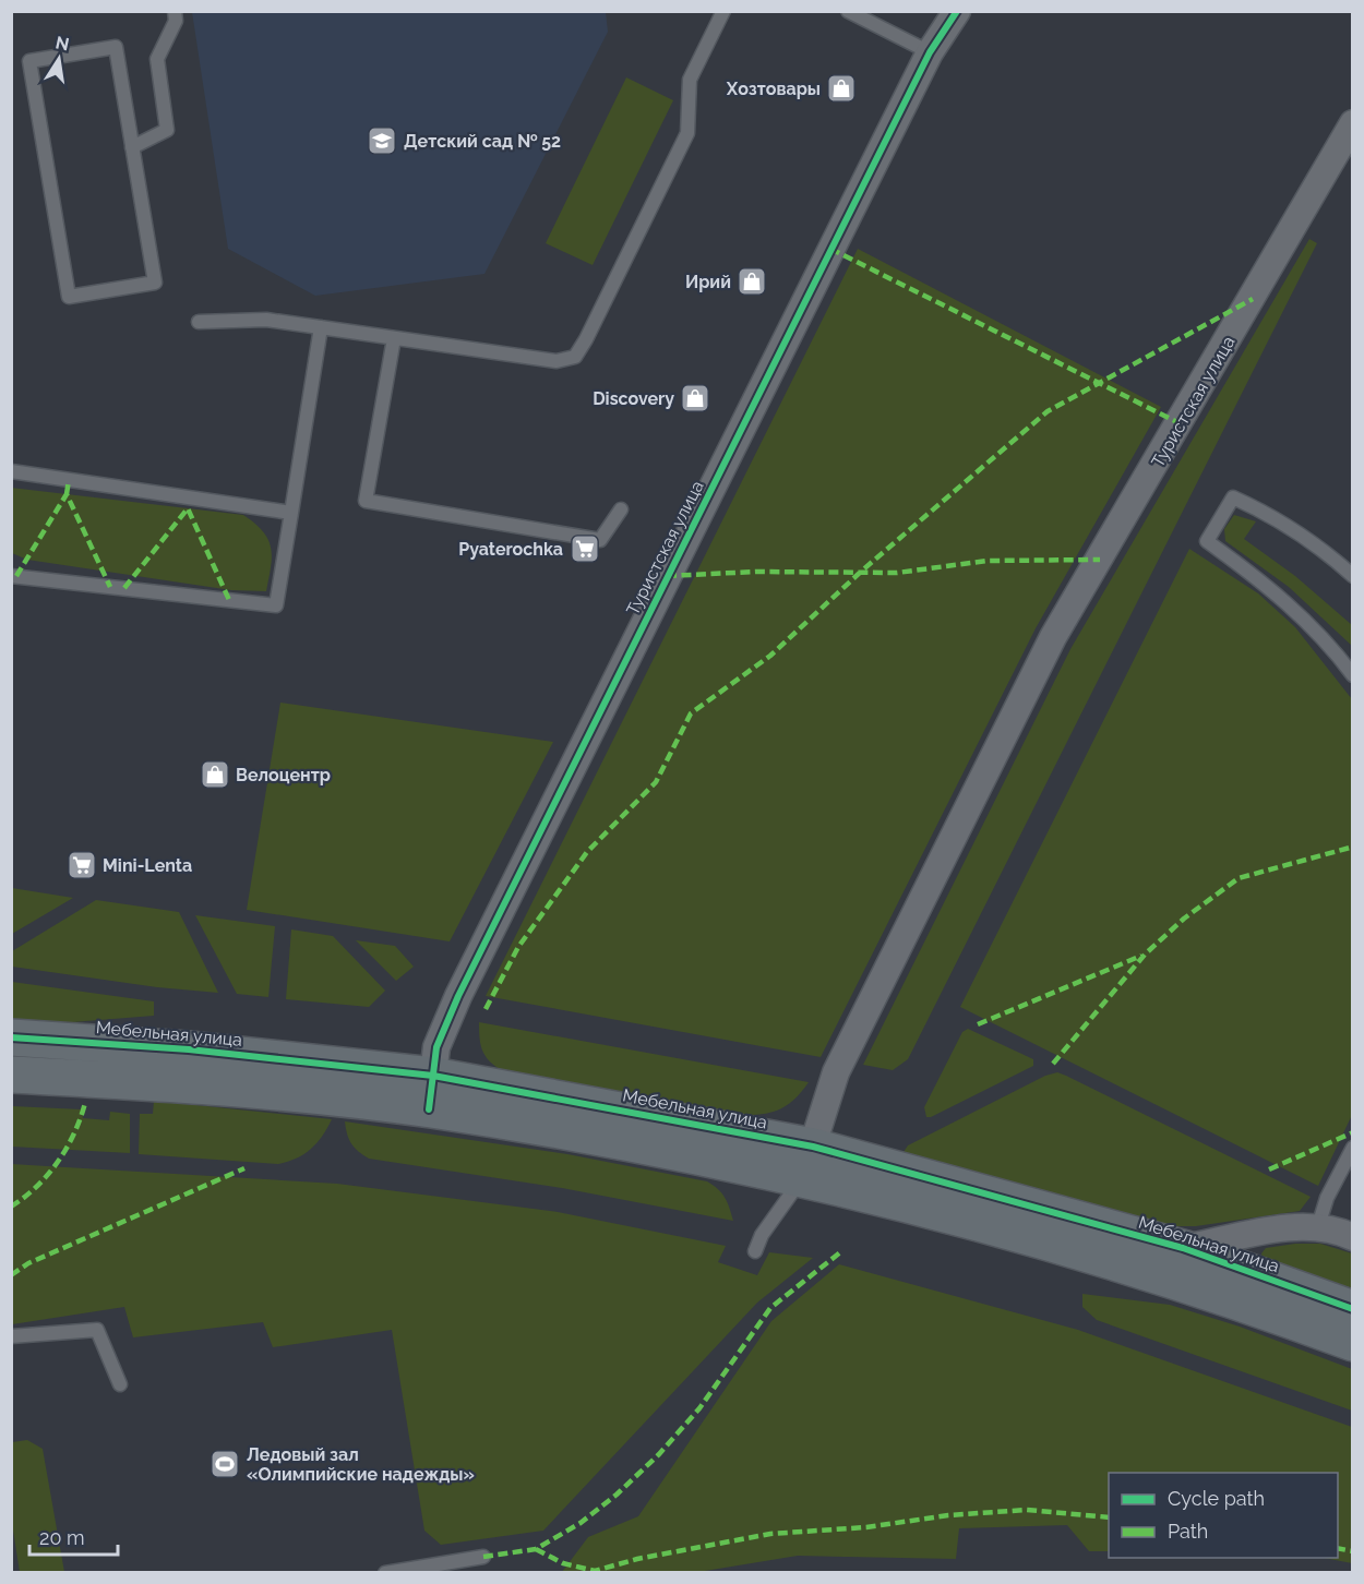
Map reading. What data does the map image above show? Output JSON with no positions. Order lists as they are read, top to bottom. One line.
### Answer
{"streets":{"street":["Туристская улица","Мебельная улица"]},"crossings":[["Туристская улица","Мебельная улица"]],"places":{"shop":["Хозтовары","Ирий","Discovery","Велоцентр"],"school or university":["Детский сад № 52"],"supermarket":["Pyaterochka","Mini-Lenta"],"sports":["Ледовый зал «Олимпийские надежды»"]},"legend":["Cycle path","Path"],"scale_bar":"20 m","north":"top"}
